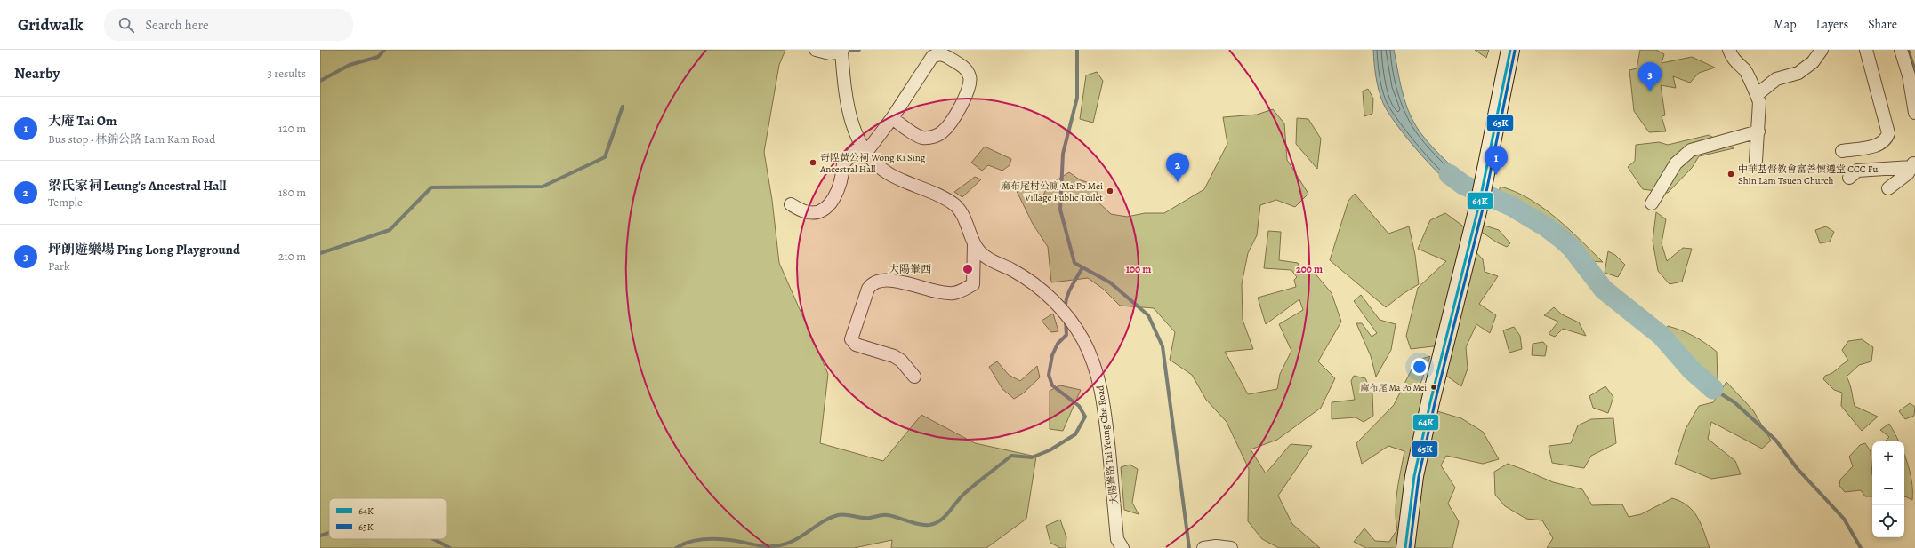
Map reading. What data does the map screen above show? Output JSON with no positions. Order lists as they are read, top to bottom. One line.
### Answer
{"streets":{"street":["大陽輋路 Tai Yeung Che Road"]},"districts":["大陽輋西"],"places":["奇陞黃公祠 Wong Ki Sing Ancestral Hall","中華基督教會富善懍遵堂 CCC Fu Shin Lam Tsuen Church","麻布尾村公廁 Ma Po Mei Village Public Toilet","麻布尾 Ma Po Mei"],"lines":["transit line 64K","transit line 65K"],"legend":["64K","65K"],"page":{"header":"Gridwalk","search":"Search here","nav":["Map","Layers","Share"],"heading":["Nearby","3 results"],"pins":["3","1","2"],"list":[{"mark":"1","name":"大庵 Tai Om","note":"Bus stop · 林錦公路 Lam Kam Road","value":"120 m"},{"mark":"2","name":"梁氏家祠 Leung's Ancestral Hall","note":"Temple","value":"180 m"},{"mark":"3","name":"坪朗遊樂場 Ping Long Playground","note":"Park","value":"210 m"}],"map_buttons":["+","−"]},"rings":["100 m","200 m"]}
